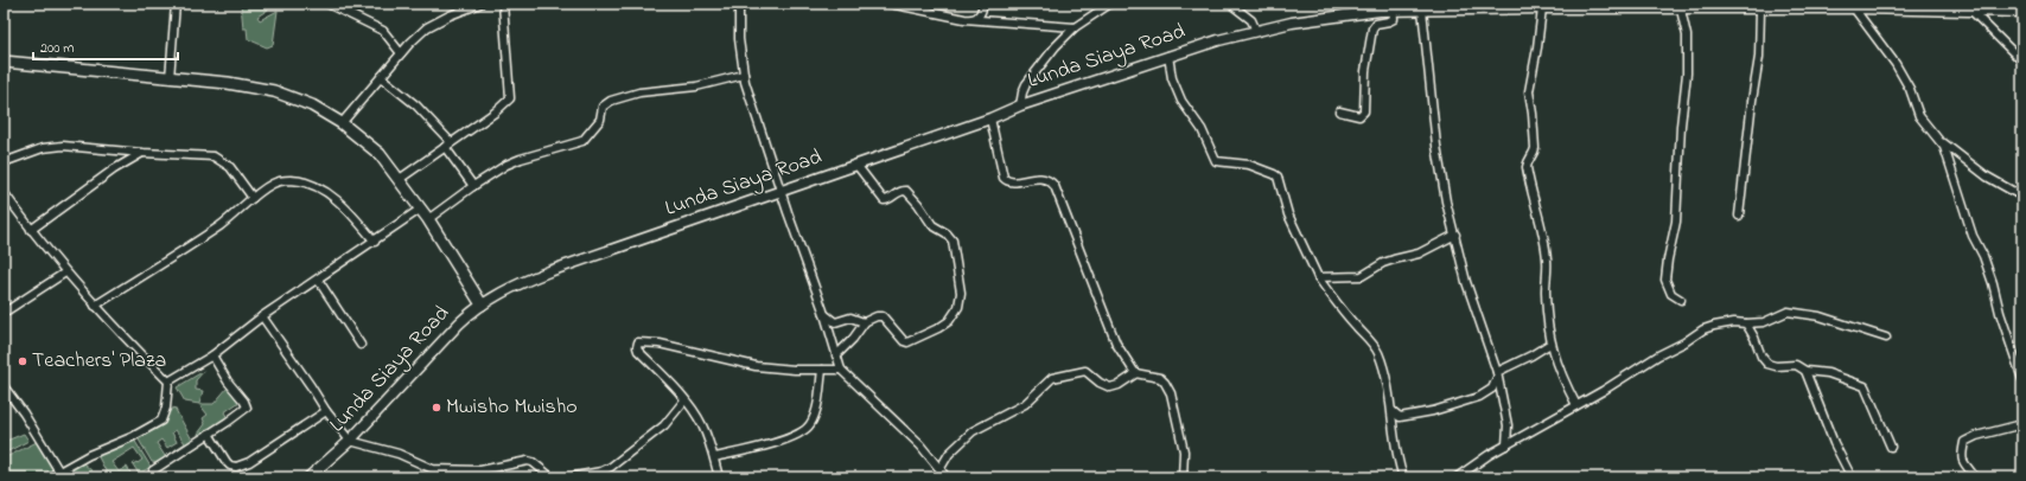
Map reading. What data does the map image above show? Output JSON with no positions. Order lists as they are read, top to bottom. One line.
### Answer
{"streets":{"main road":["Lunda Siaya Road"]},"places":["Teachers' Plaza","Mwisho Mwisho"],"scale_bar":"200 m"}
